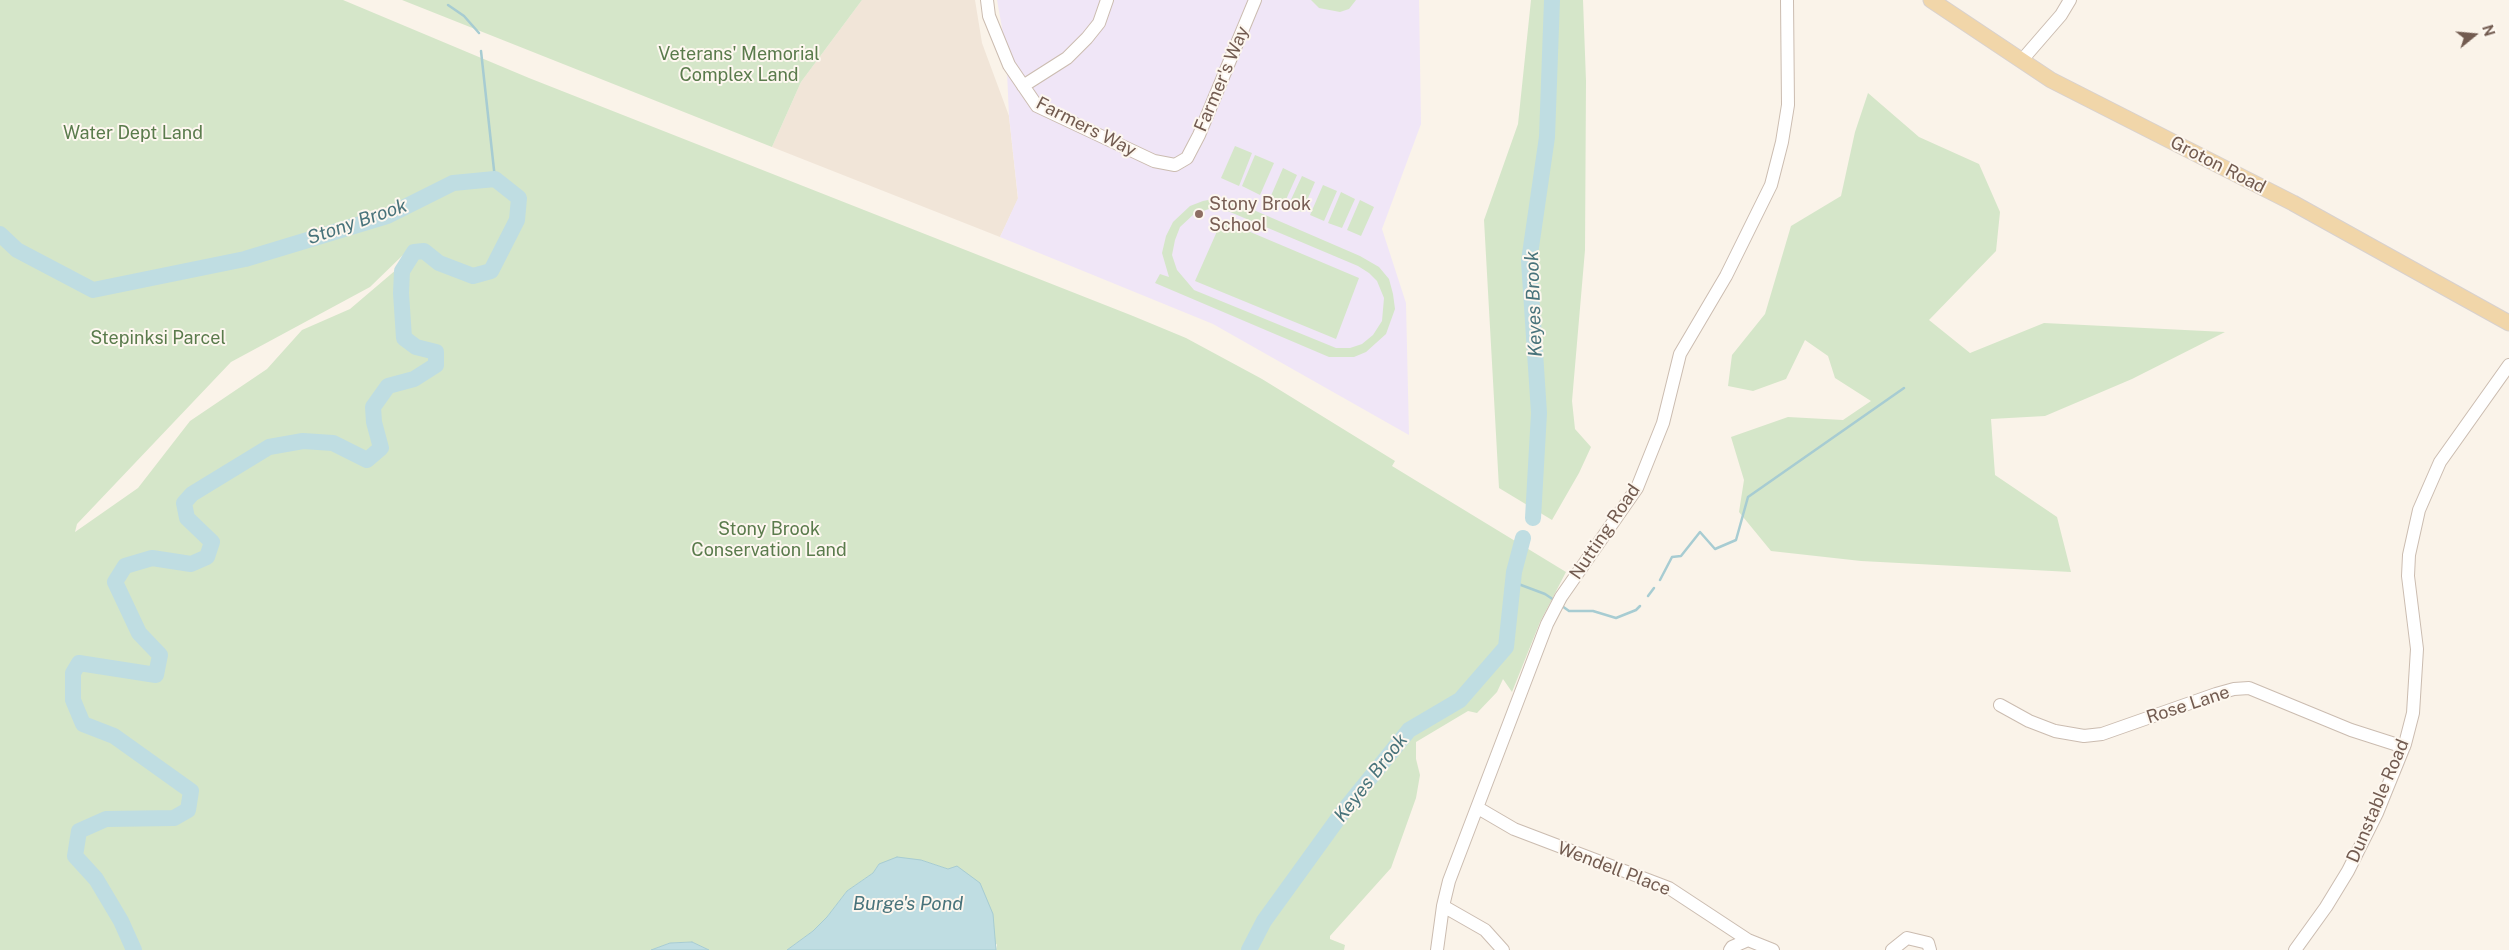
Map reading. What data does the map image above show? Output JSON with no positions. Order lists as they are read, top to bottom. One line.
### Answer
{"streets":{"main road":["Groton Road"],"street":["Farmer's Way","Farmers Way","Nutting Road","Rose Lane","Dunstable Road","Wendell Place"]},"crossings":[["Farmer's Way","Farmers Way"],["Nutting Road","Wendell Place"],["Rose Lane","Dunstable Road"]],"water":["Stony Brook","Keyes Brook","Burge's Pond"],"parks":["Veterans' Memorial Complex Land","Water Dept Land","Stepinksi Parcel","Stony Brook Conservation Land"],"places":["Stony Brook School"],"north":"right"}
